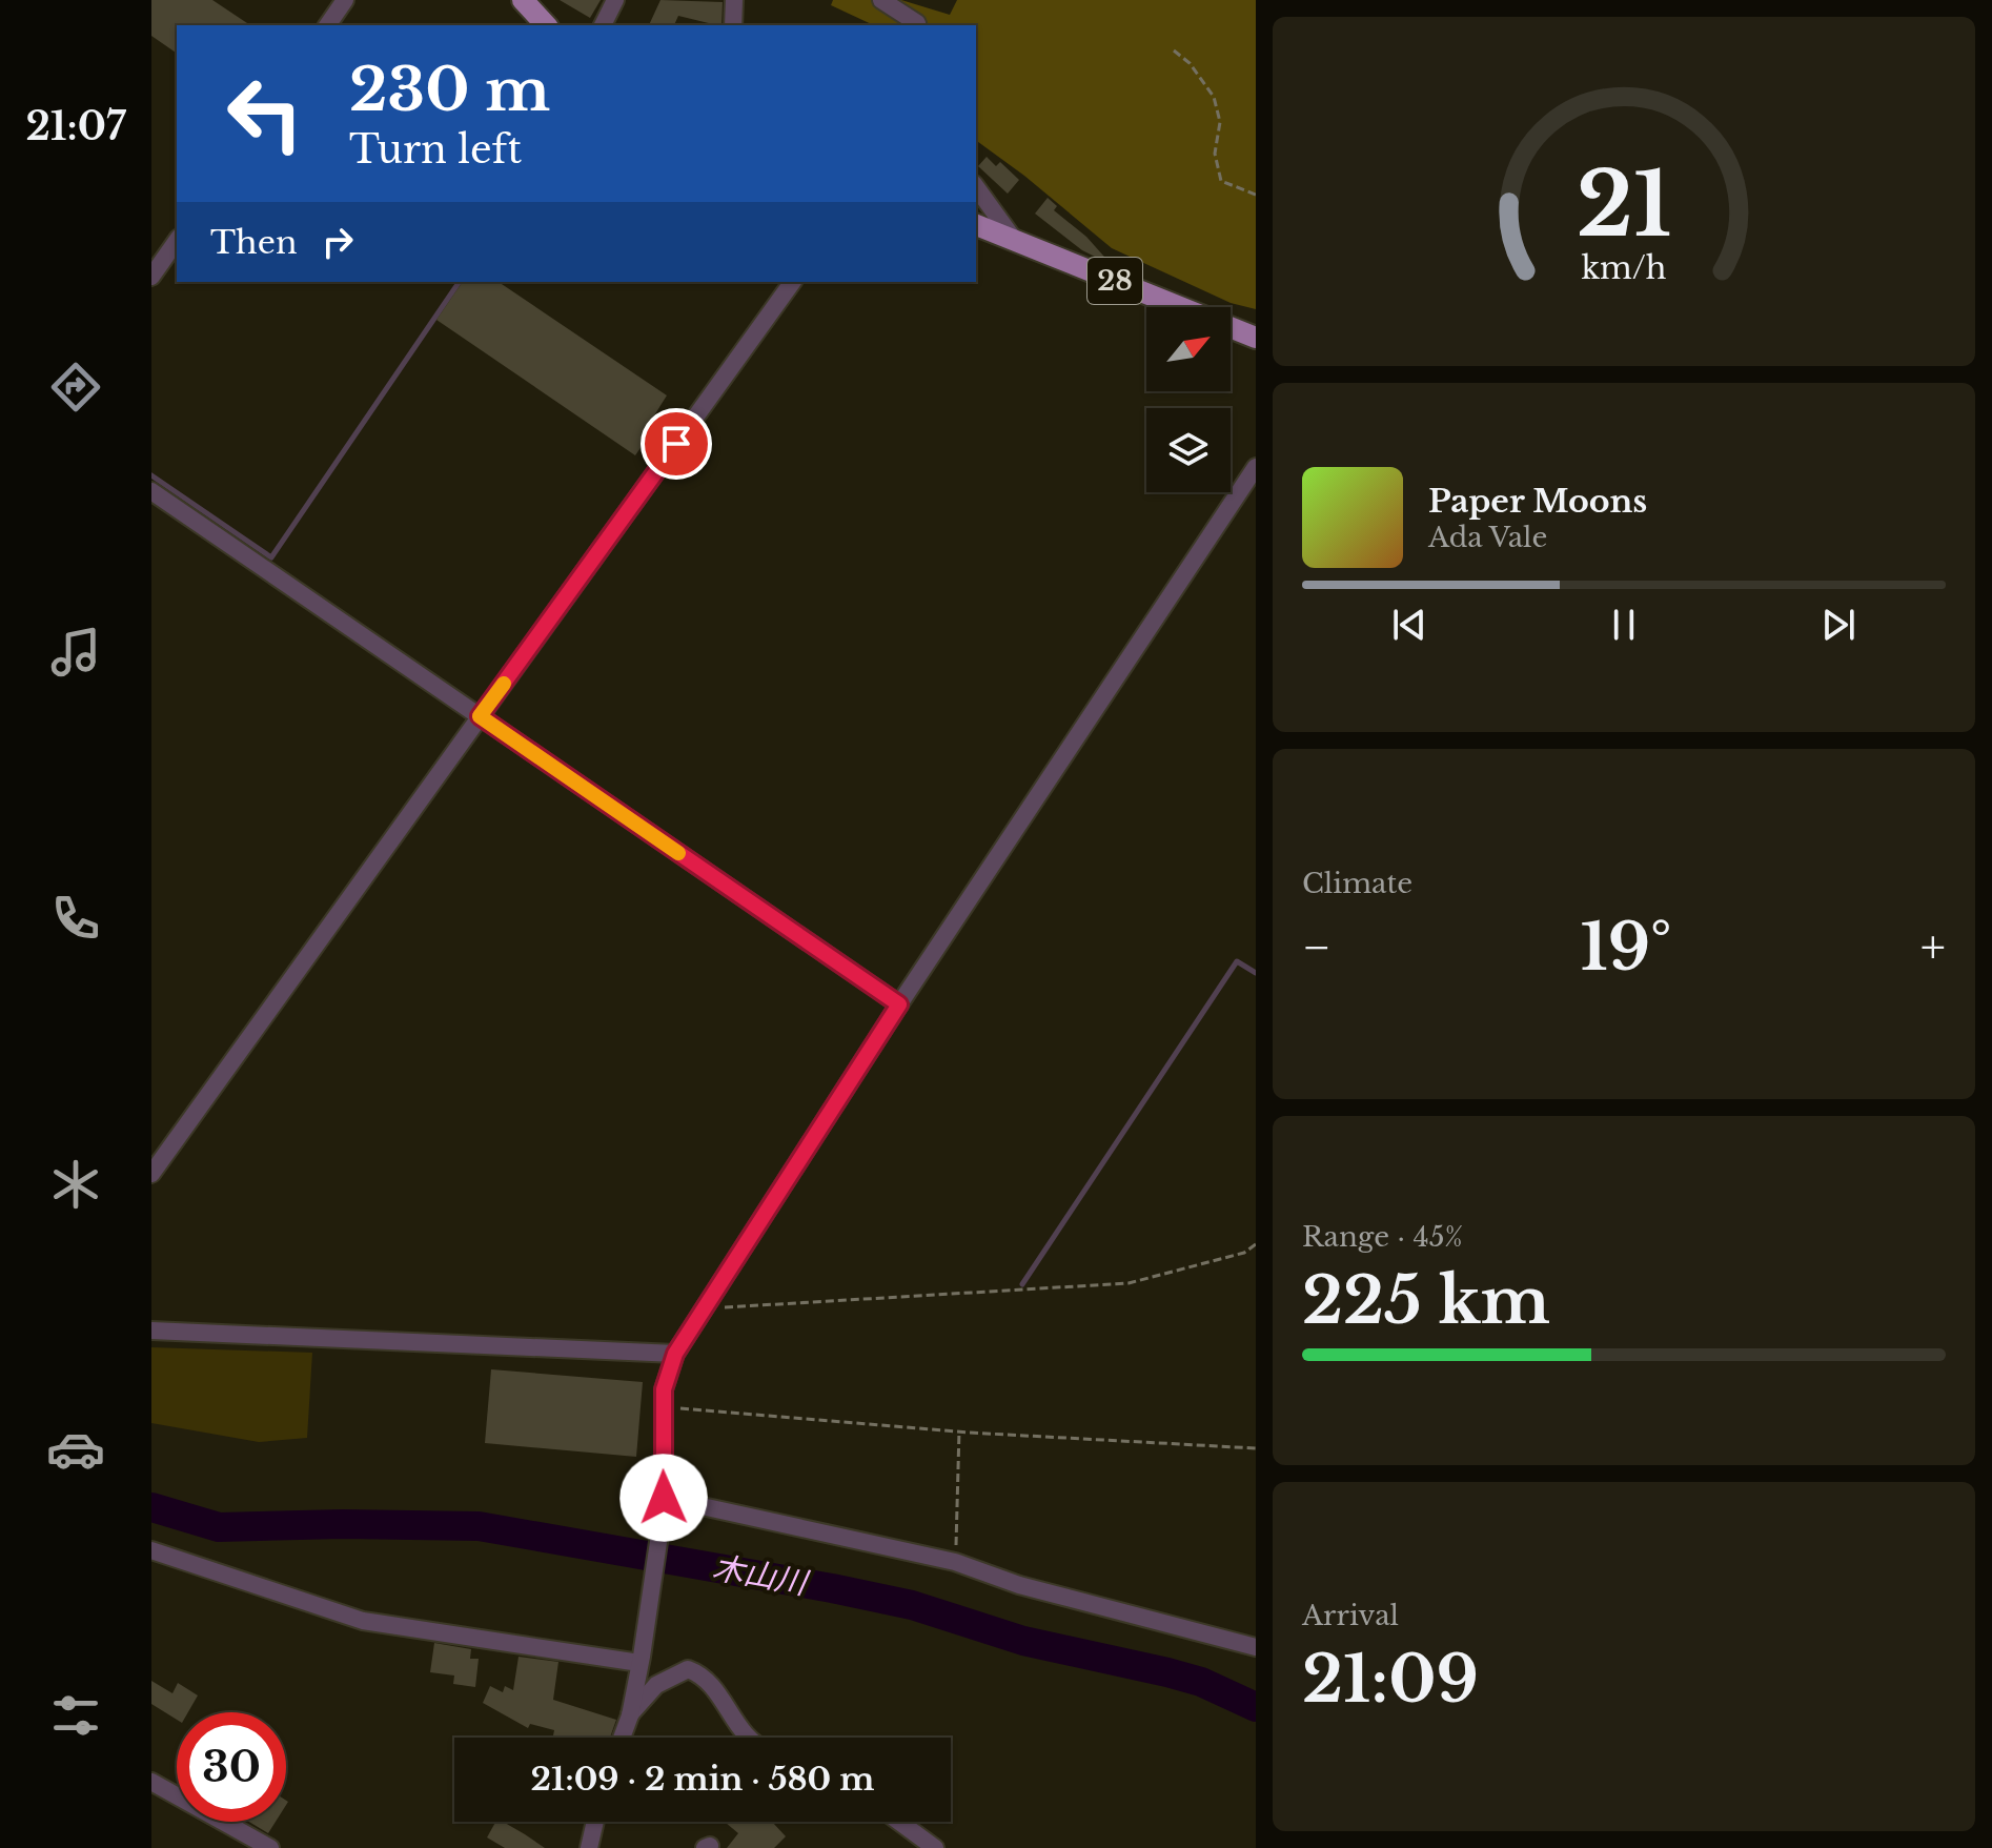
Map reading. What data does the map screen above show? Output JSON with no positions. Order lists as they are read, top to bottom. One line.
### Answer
{"streets":{"main road":["28"]},"water":["木山川"],"north":"top right","page":{"tabs":"21:07","turn":["230 m","Turn left"],"then":"Then","song":["Paper Moons","Ada Vale"],"tile":["Climate",["Range · 45%","225 km"],["Arrival","21:09"]],"heat":["−","19°","+"],"limit":"30","trip":"21:09 · 2 min · 580 m","gauge":["21","km/h"]}}
